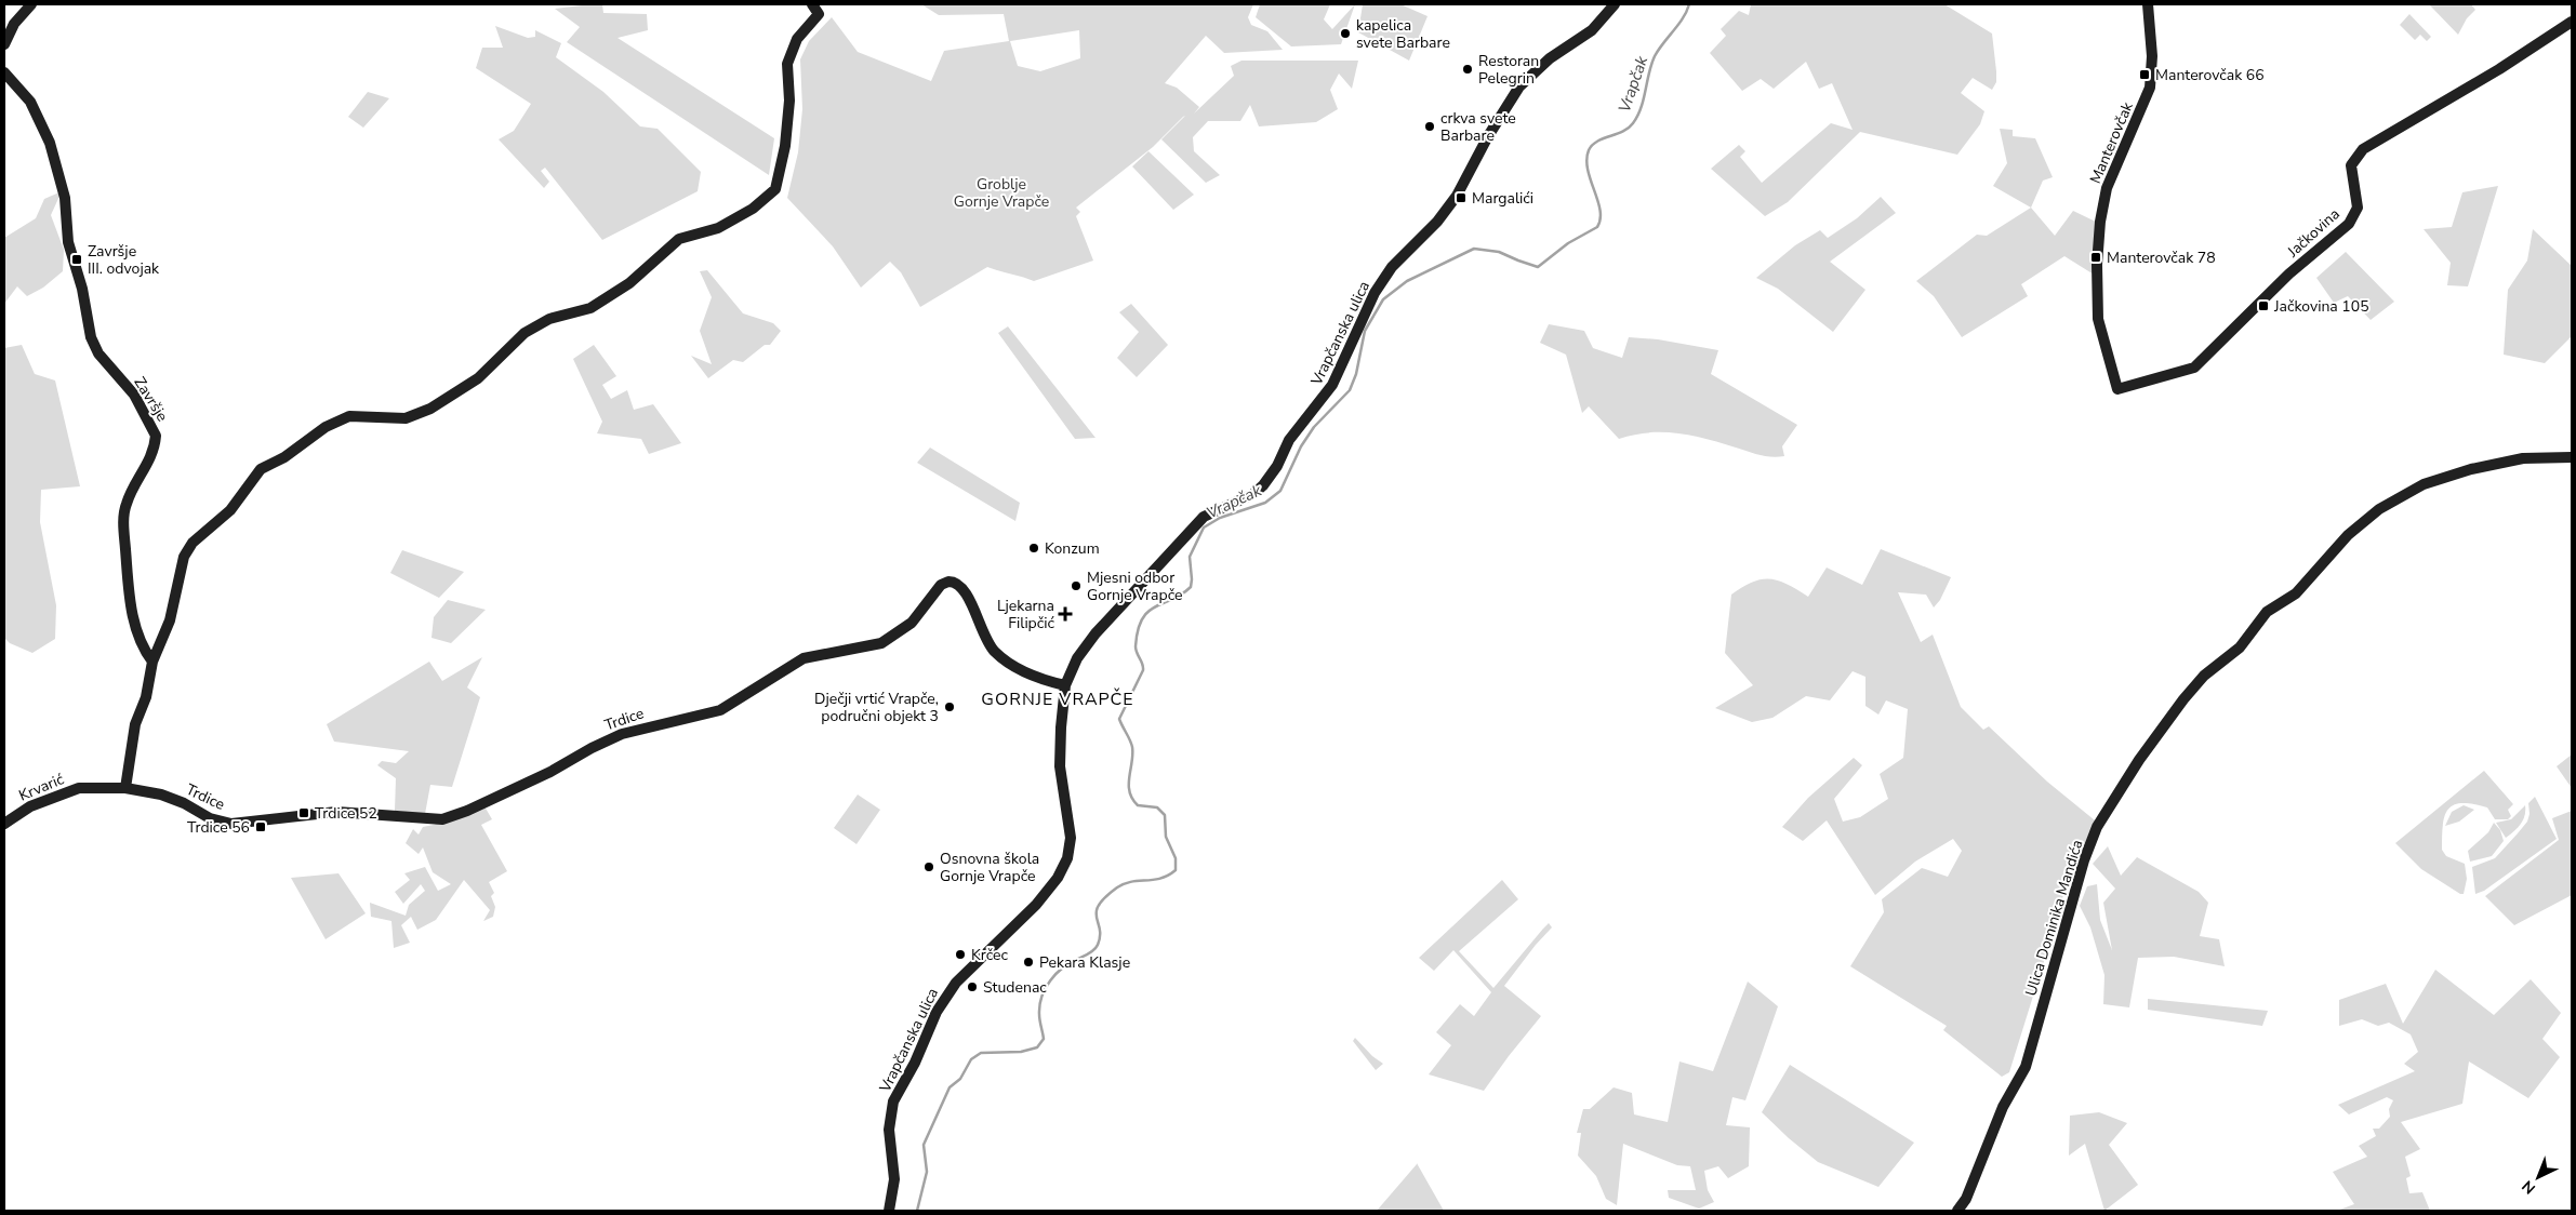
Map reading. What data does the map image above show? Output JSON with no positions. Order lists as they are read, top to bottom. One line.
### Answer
{"streets":{"street":["Manterovčak","Jačkovina","Vrapčanska ulica","Završje","Trdice","Krvarić","Ulica Dominika Mandića"]},"crossings":[["Manterovčak","Jačkovina"],["Vrapčanska ulica","Trdice"],["Trdice","Krvarić"]],"districts":["GORNJE VRAPČE"],"water":["Vrapčak"],"parks":["Groblje Gornje Vrapče"],"places":{"other":["kapelica svete Barbare","Restoran Pelegrin","crkva svete Barbare","Konzum","Mjesni odbor Gornje Vrapče","Dječji vrtić Vrapče, područni objekt 3","Osnovna škola Gornje Vrapče","Krčec","Pekara Klasje","Studenac"],"transit":["Manterovčak 66","Margalići","Manterovčak 78","Završje III. odvojak","Jačkovina 105","Trdice 52","Trdice 56"],"health":["Ljekarna Filipčić"]},"north":"bottom left"}
